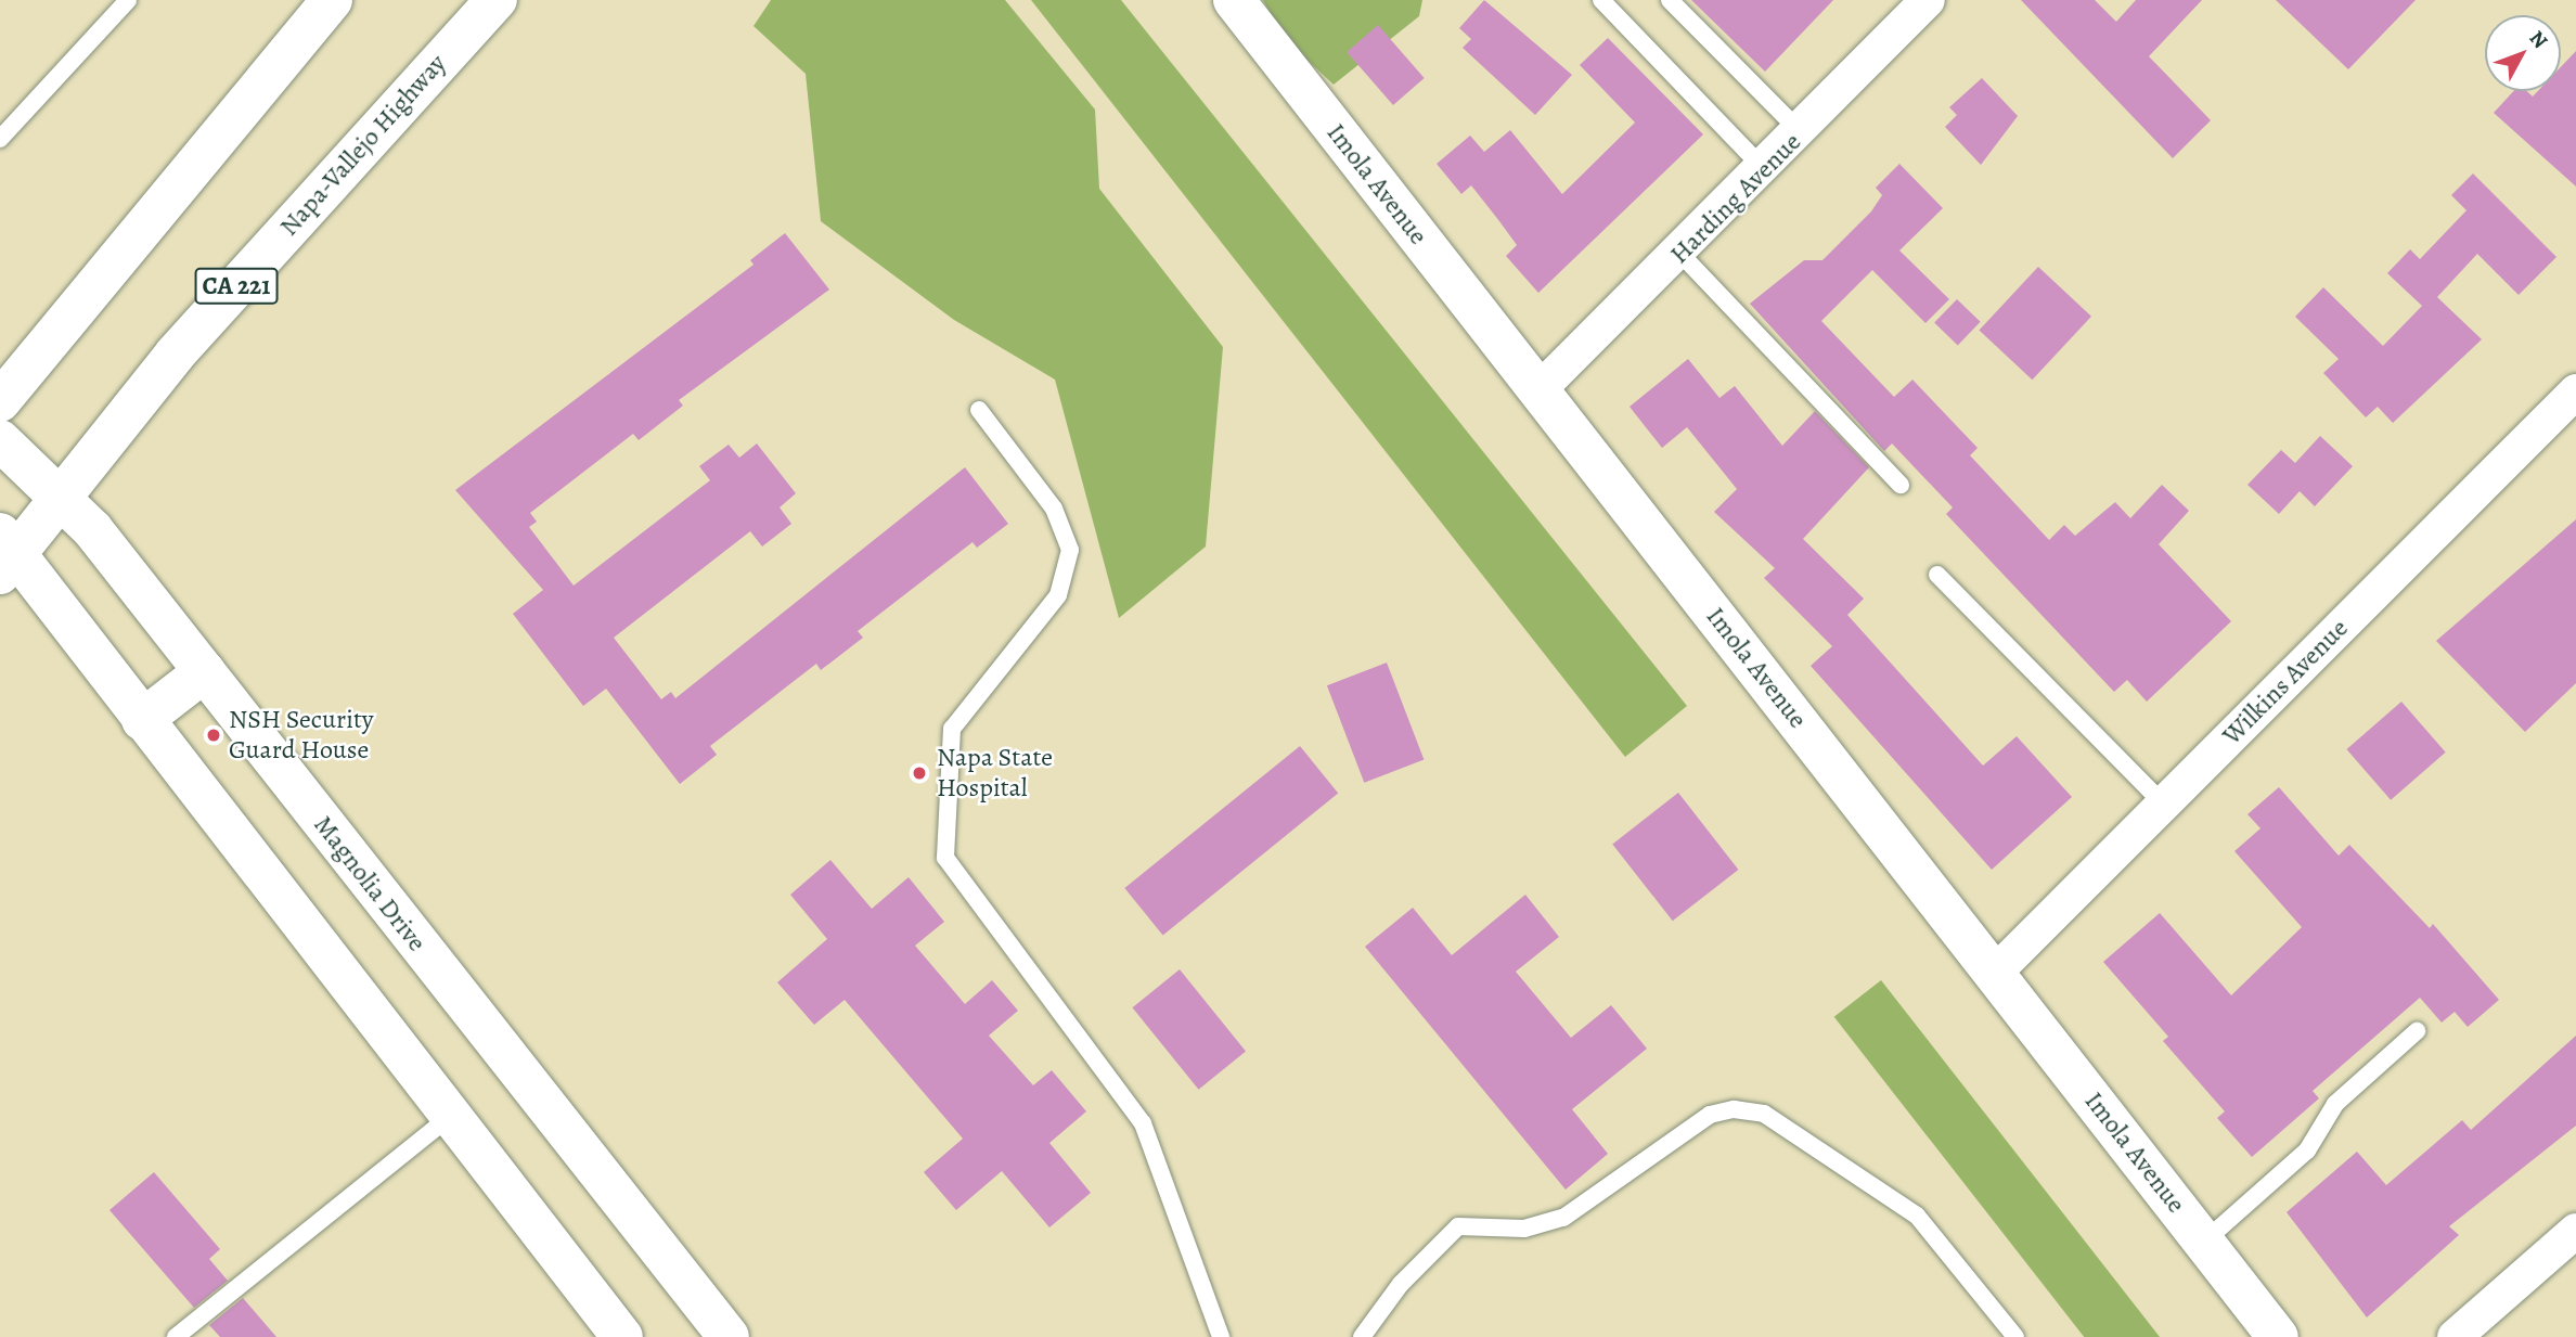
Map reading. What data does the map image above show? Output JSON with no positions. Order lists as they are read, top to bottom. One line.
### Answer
{"streets":{"street":["Napa-Vallejo Highway","Imola Avenue","Harding Avenue","CA 221","Wilkins Avenue","Magnolia Drive"]},"crossings":[["Napa-Vallejo Highway","Magnolia Drive"],["Imola Avenue","Harding Avenue"],["Imola Avenue","Wilkins Avenue"]],"places":["NSH Security Guard House","Napa State Hospital"],"north":"top right"}
